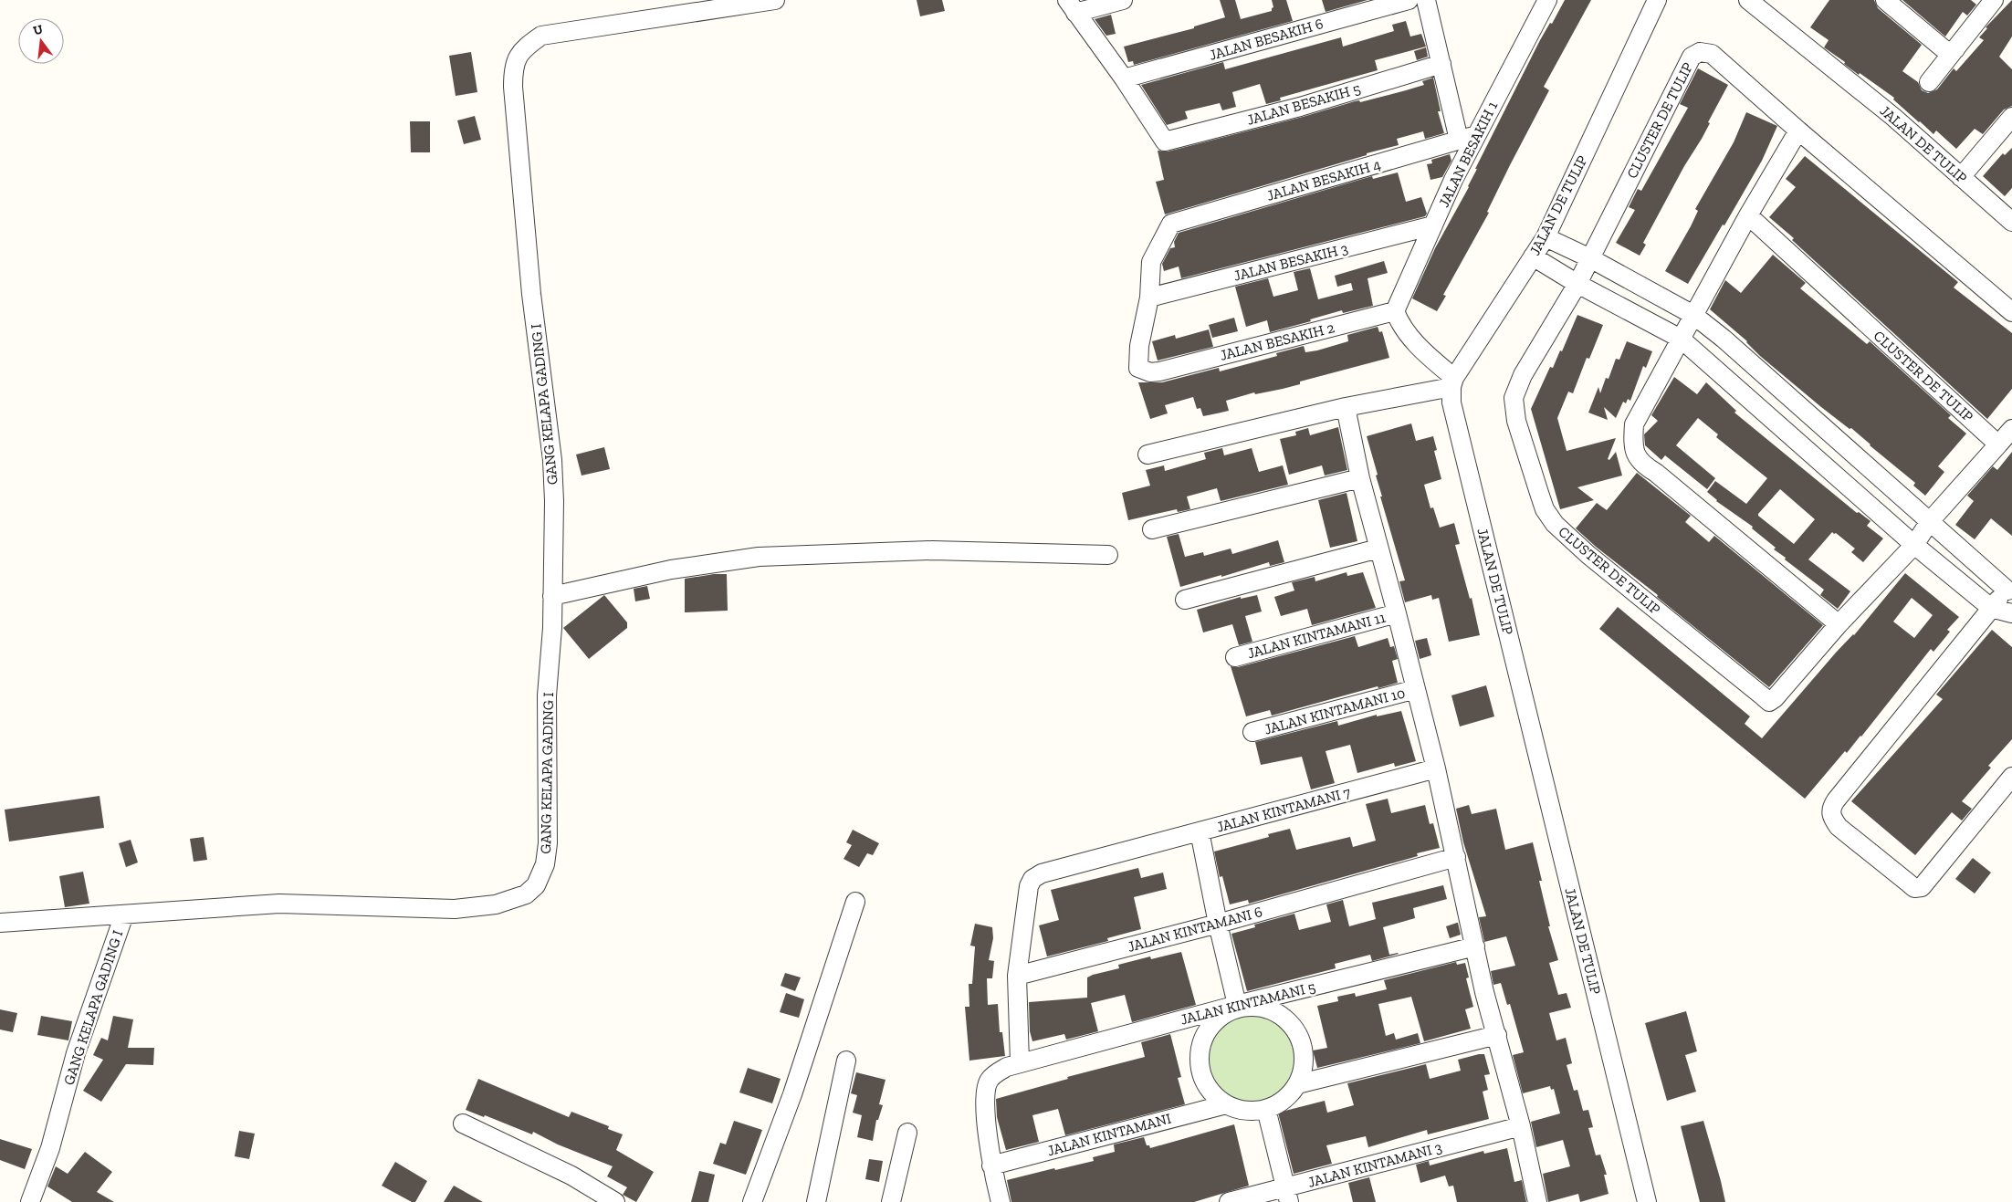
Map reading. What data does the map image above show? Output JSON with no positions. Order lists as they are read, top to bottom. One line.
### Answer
{"streets":{"street":["JALAN BESAKIH 6","JALAN BESAKIH 5","CLUSTER DE TULIP","JALAN DE TULIP","JALAN BESAKIH 1","JALAN BESAKIH 4","JALAN BESAKIH 3","JALAN BESAKIH 2","GANG KELAPA GADING I","JALAN KINTAMANI 11","JALAN KINTAMANI 10","JALAN KINTAMANI 7","JALAN KINTAMANI 6","JALAN KINTAMANI 5","JALAN KINTAMANI","JALAN KINTAMANI 3"]},"crossings":[["JALAN BESAKIH 6","JALAN BESAKIH 5"],["JALAN BESAKIH 1","JALAN BESAKIH 4"],["JALAN BESAKIH 1","JALAN BESAKIH 3"],["JALAN BESAKIH 1","JALAN BESAKIH 2"],["JALAN BESAKIH 4","JALAN BESAKIH 3"],["JALAN BESAKIH 4","JALAN BESAKIH 2"],["JALAN BESAKIH 3","JALAN BESAKIH 2"],["JALAN KINTAMANI 7","JALAN KINTAMANI 6"],["JALAN KINTAMANI 7","JALAN KINTAMANI 5"],["JALAN KINTAMANI 7","JALAN KINTAMANI"],["JALAN KINTAMANI 5","JALAN KINTAMANI"]],"north":"top"}
